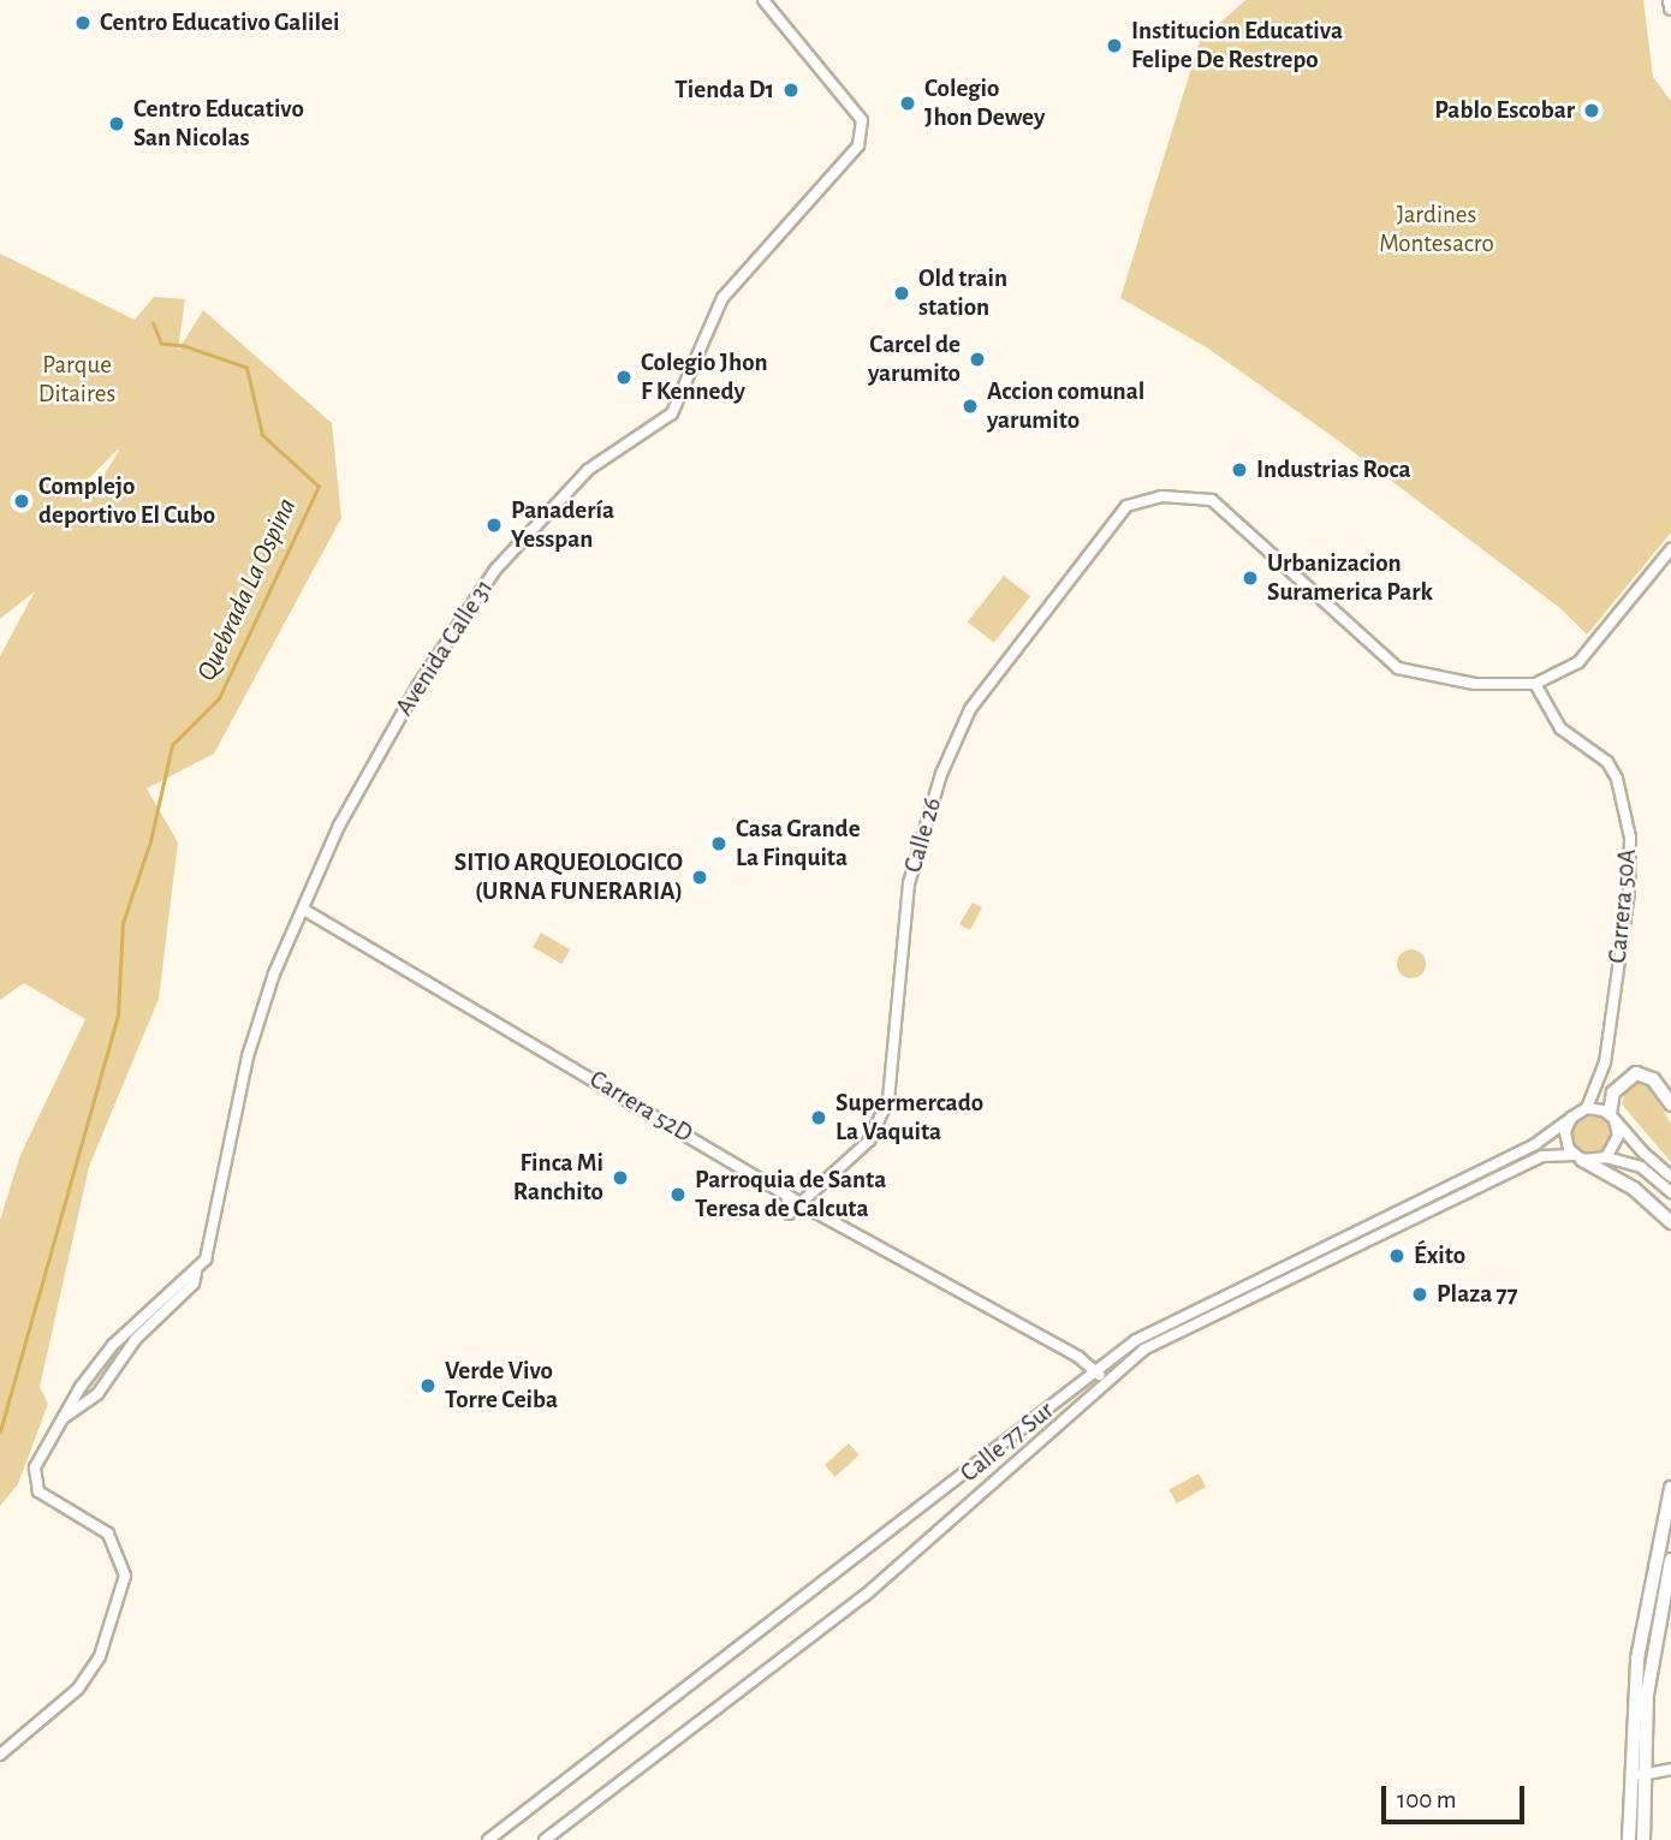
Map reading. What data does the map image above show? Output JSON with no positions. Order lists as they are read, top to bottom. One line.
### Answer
{"streets":{"street":["Avenida Calle 31","Calle 26","Carrera 50A","Carrera 52D","Calle 77 Sur"]},"crossings":[["Avenida Calle 31","Carrera 52D"],["Calle 26","Carrera 50A"],["Calle 26","Carrera 52D"],["Carrera 50A","Calle 77 Sur"],["Carrera 52D","Calle 77 Sur"]],"water":["Quebrada La Ospina"],"parks":["Jardines Montesacro","Parque Ditaires"],"places":["Centro Educativo Galilei","Institucion Educativa Felipe De Restrepo","Tienda D1","Colegio Jhon Dewey","Pablo Escobar","Centro Educativo San Nicolas","Old train station","Carcel de yarumito","Colegio Jhon F Kennedy","Accion comunal yarumito","Industrias Roca","Complejo deportivo El Cubo","Panadería Yesspan","Urbanizacion Suramerica Park","Casa Grande La Finquita","SITIO ARQUEOLOGICO (URNA FUNERARIA)","Supermercado La Vaquita","Finca Mi Ranchito","Parroquia de Santa Teresa de Calcuta","Éxito","Plaza 77","Verde Vivo Torre Ceiba"],"scale_bar":"100 m"}
